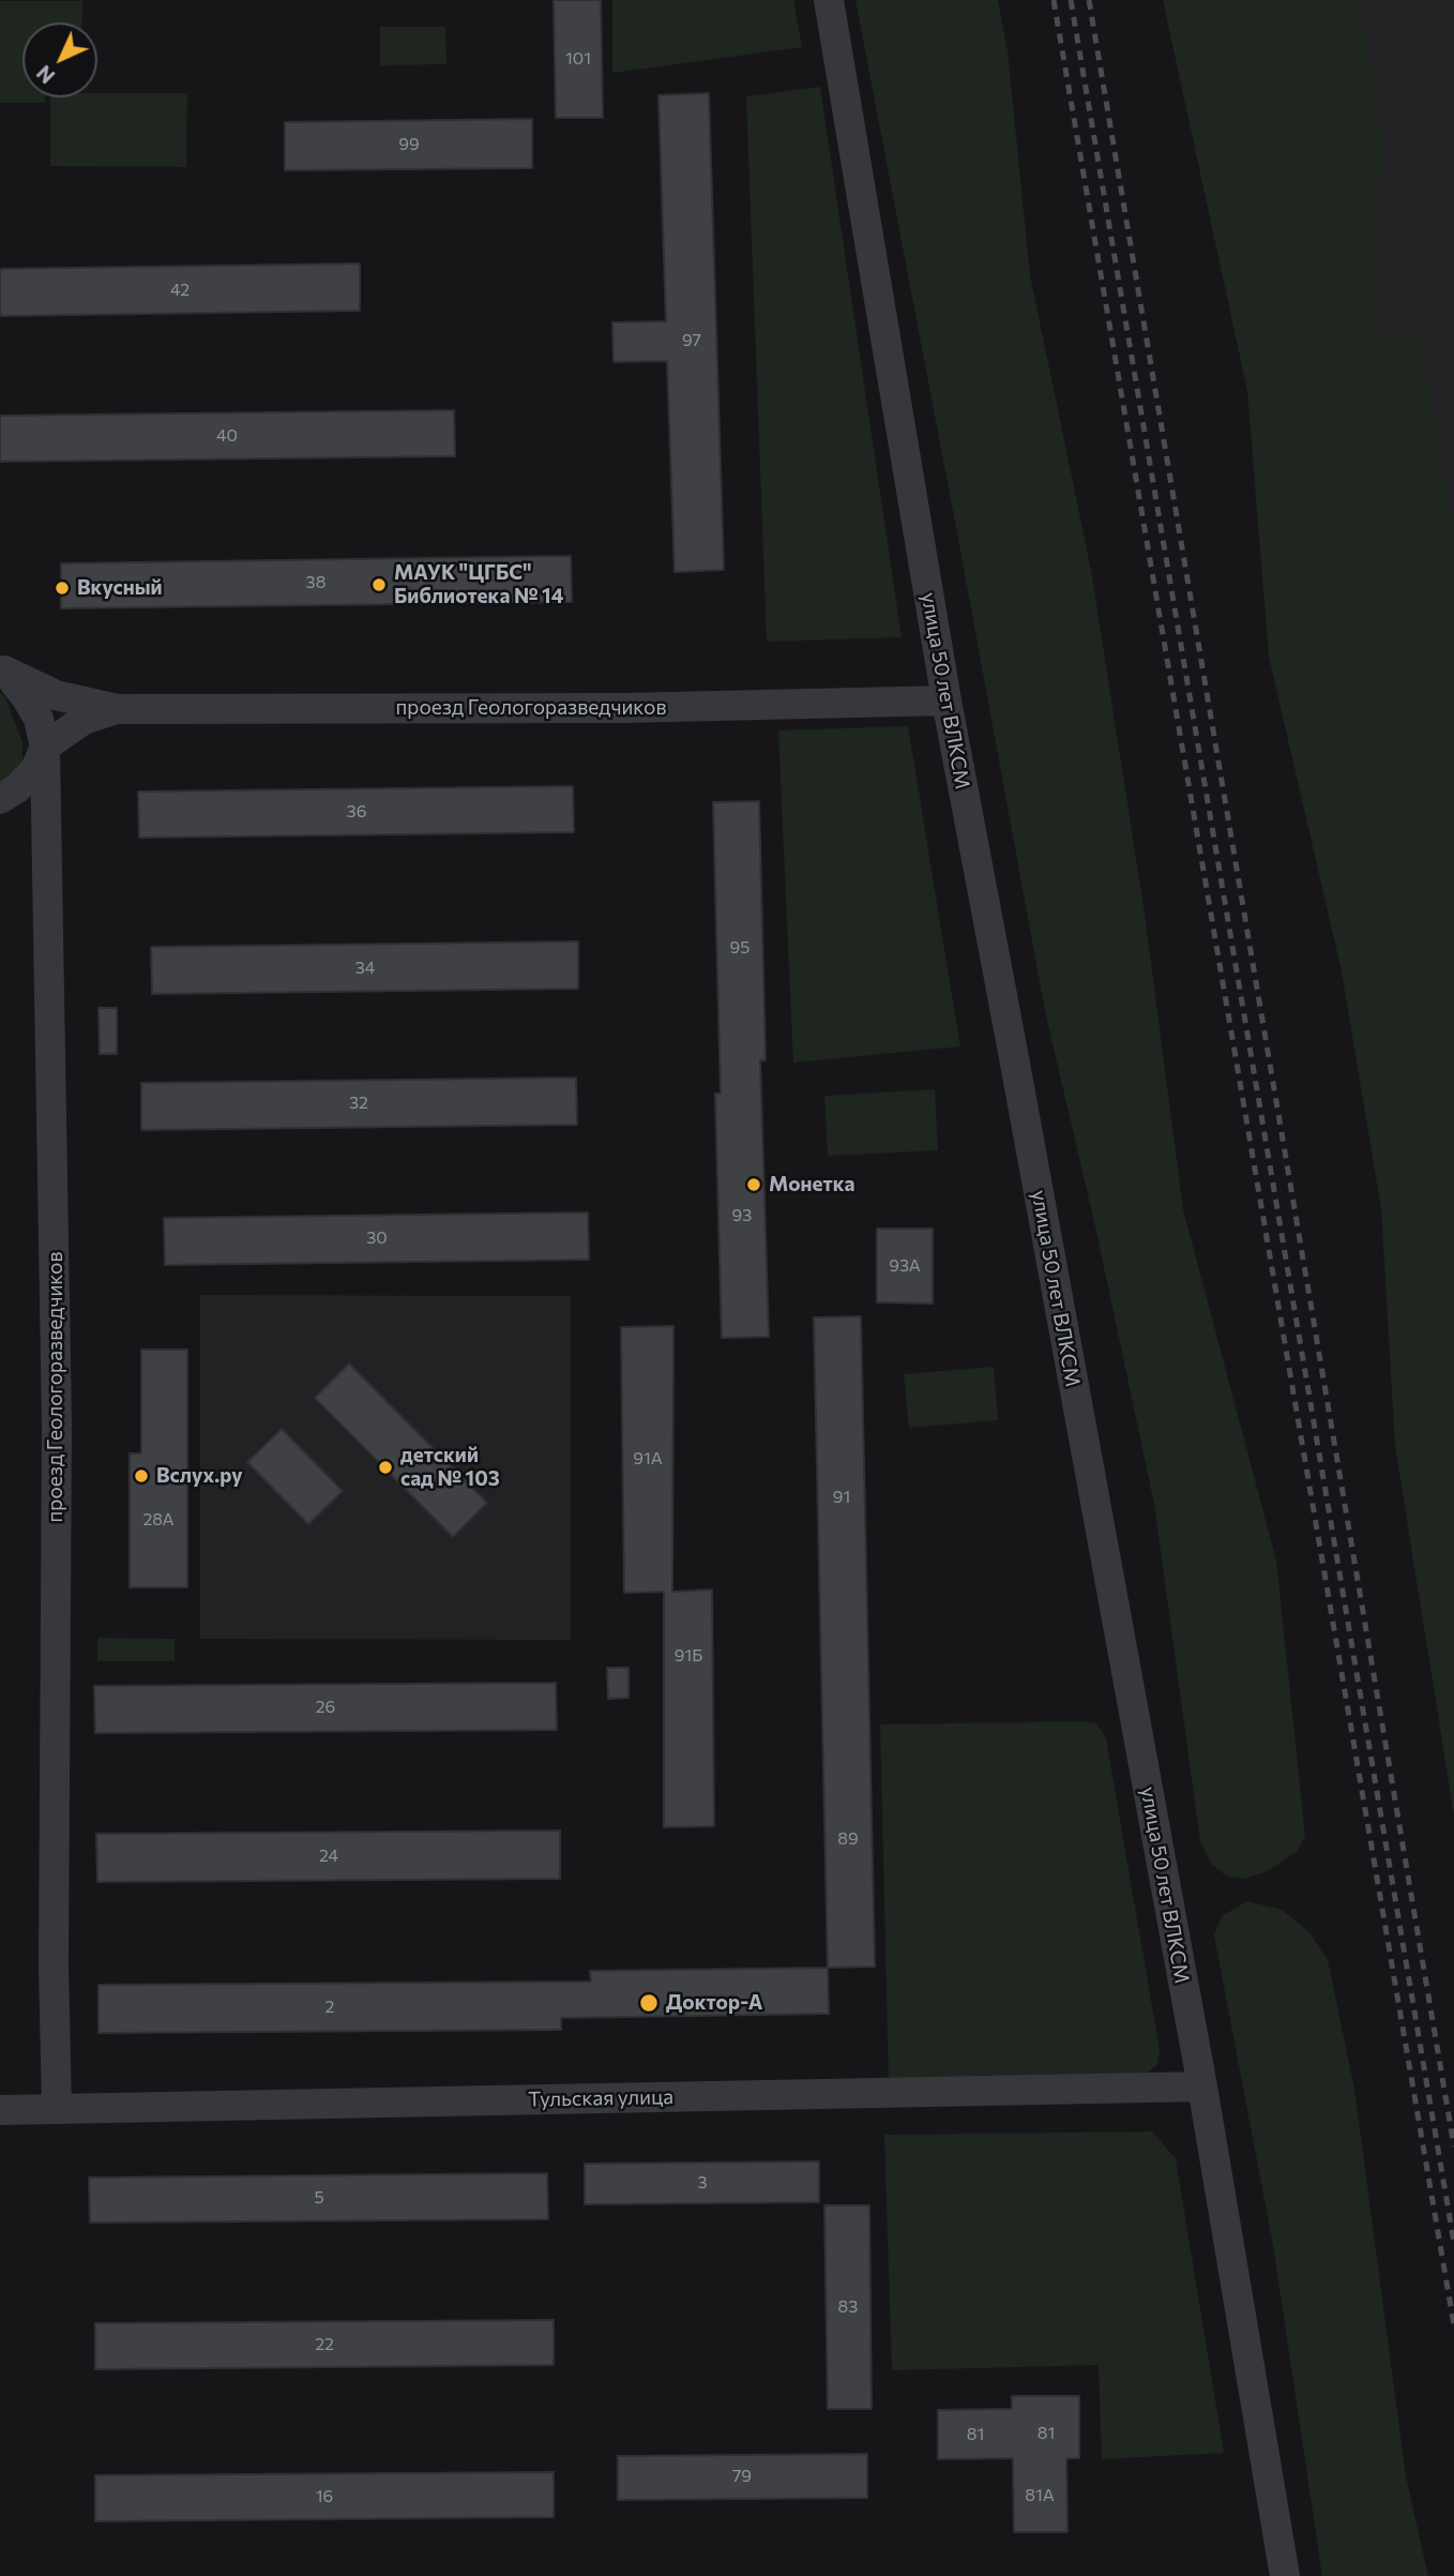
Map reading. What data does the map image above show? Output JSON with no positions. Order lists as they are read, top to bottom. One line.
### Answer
{"streets":{"street":["улица 50 лет ВЛКСМ","проезд Геологоразведчиков","Тульская улица"]},"crossings":[["улица 50 лет ВЛКСМ","проезд Геологоразведчиков"],["улица 50 лет ВЛКСМ","Тульская улица"],["проезд Геологоразведчиков","Тульская улица"]],"places":["МАУК \"ЦГБС\" Библиотека № 14","Вкусный","Монетка","детский сад № 103","Вслух.ру","Доктор-А"],"house_numbers":["101","99","42","97","40","38","36","95","34","32","93","30","93А","91А","91","28А","91Б","26","89","24","2","3","5","83","22","81","81","79","81А","16"],"north":"bottom left"}
